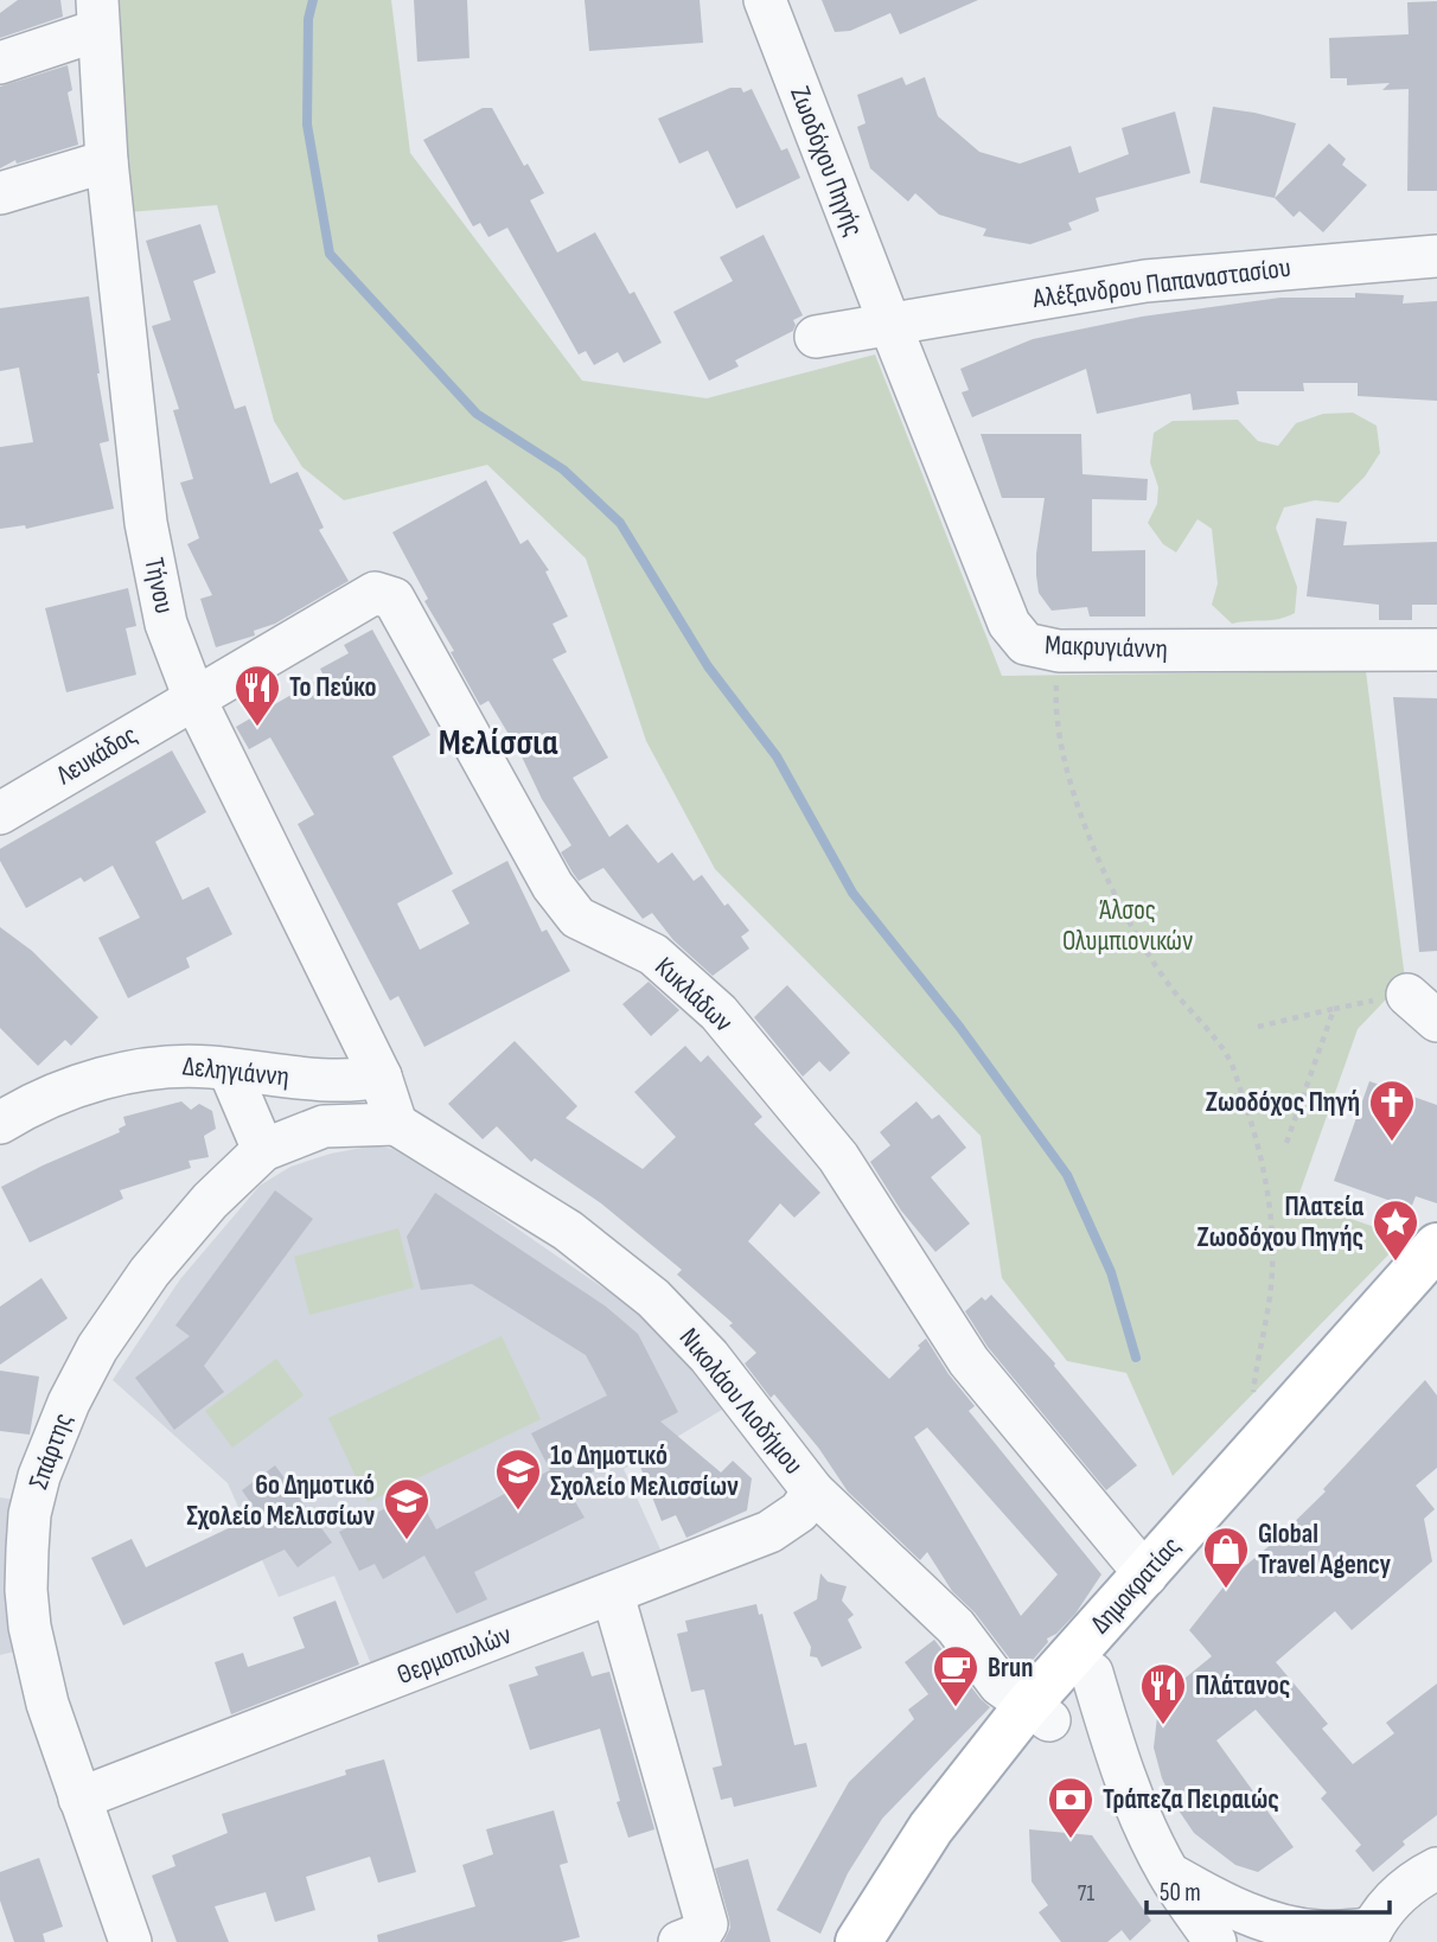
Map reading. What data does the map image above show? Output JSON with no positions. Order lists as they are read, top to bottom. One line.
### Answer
{"streets":{"main road":["Δημοκρατίας"],"street":["Ζωοδόχου Πηγής","Αλέξανδρου Παπαναστασίου","Τήνου","Μακρυγιάννη","Λευκάδος","Κυκλάδων","Δεληγιάννη","Νικολάου Λιοδήμου","Σπάρτης","Θερμοπυλών"]},"crossings":[["Ζωοδόχου Πηγής","Αλέξανδρου Παπαναστασίου"],["Ζωοδόχου Πηγής","Μακρυγιάννη"],["Αλέξανδρου Παπαναστασίου","Μακρυγιάννη"],["Τήνου","Λευκάδος"],["Τήνου","Κυκλάδων"],["Τήνου","Δεληγιάννη"],["Τήνου","Νικολάου Λιοδήμου"],["Τήνου","Σπάρτης"],["Λευκάδος","Κυκλάδων"],["Κυκλάδων","Δημοκρατίας"],["Νικολάου Λιοδήμου","Σπάρτης"],["Νικολάου Λιοδήμου","Δημοκρατίας"],["Νικολάου Λιοδήμου","Θερμοπυλών"],["Σπάρτης","Θερμοπυλών"]],"districts":["Μελίσσια"],"parks":["Άλσος Ολυμπιονικών"],"places":{"restaurant":["Το Πεύκο","Πλάτανος"],"church":["Ζωοδόχος Πηγή"],"place":["Πλατεία Ζωοδόχου Πηγής"],"school or university":["1ο Δημοτικό Σχολείο Μελισσίων","6ο Δημοτικό Σχολείο Μελισσίων"],"shop":["Global Travel Agency"],"cafe":["Brun"],"bank":["Τράπεζα Πειραιώς"]},"house_numbers":["71"],"scale_bar":"50 m"}
